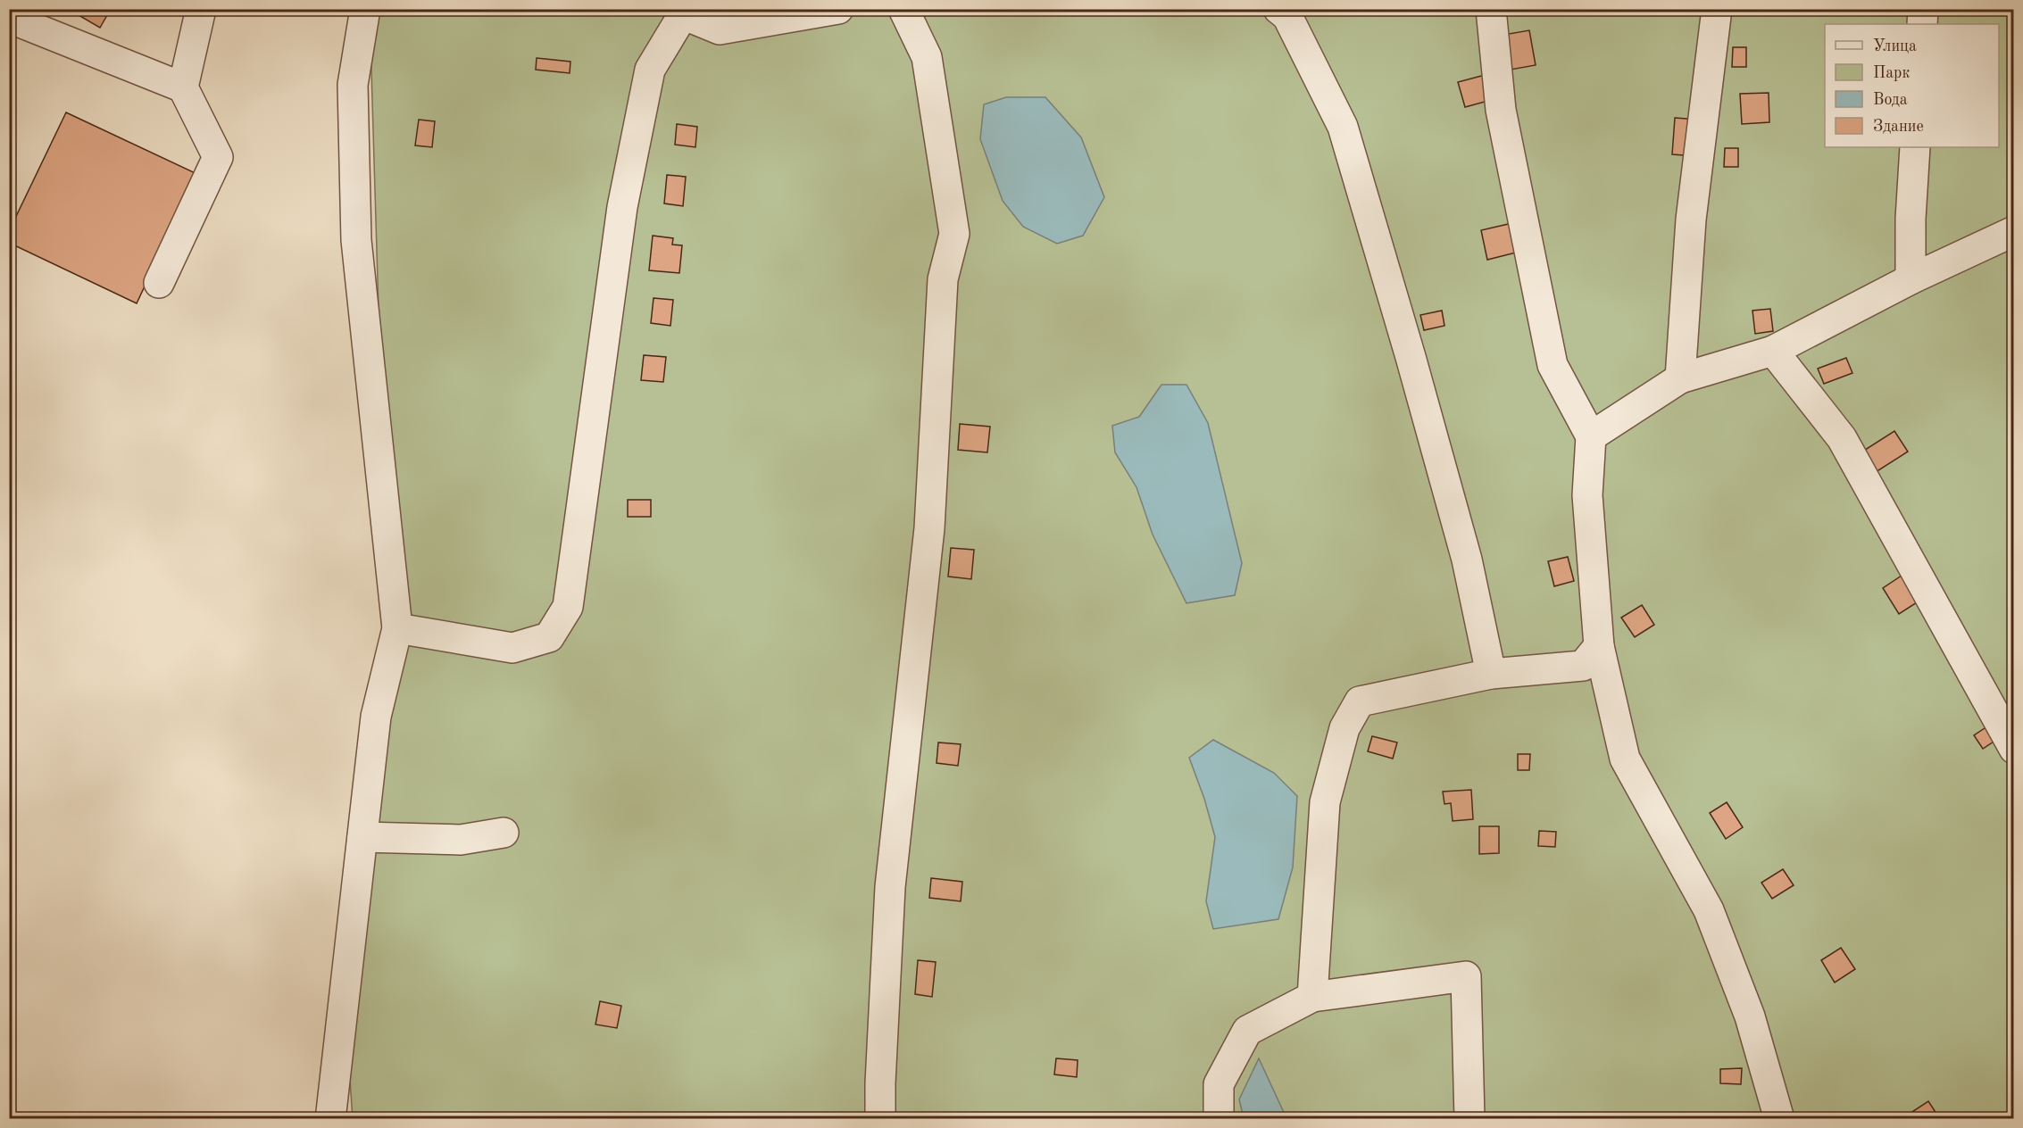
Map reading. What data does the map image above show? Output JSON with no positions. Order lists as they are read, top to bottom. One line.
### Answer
{"legend":["Улица","Парк","Вода","Здание"]}
